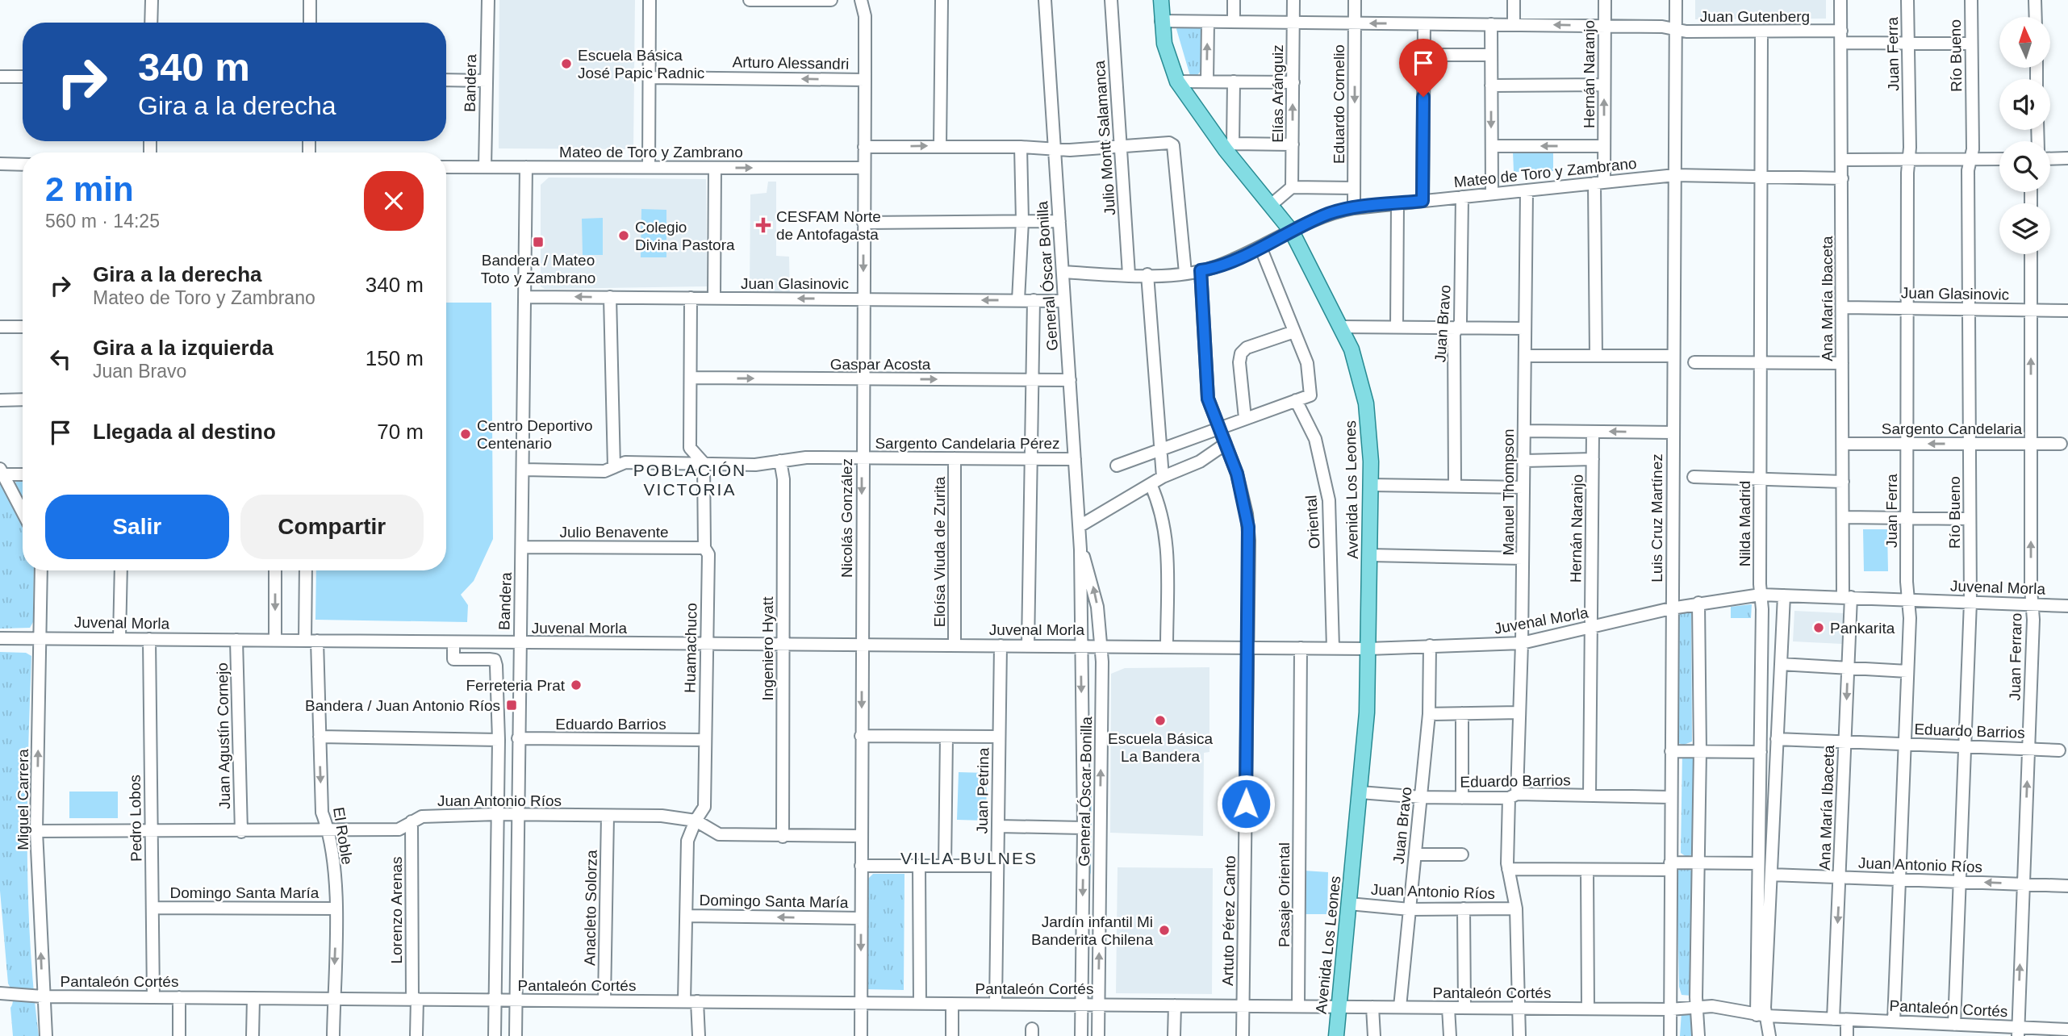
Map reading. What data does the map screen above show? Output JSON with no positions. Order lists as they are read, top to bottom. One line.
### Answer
{"streets":{"main road":["Avenida Los Leones"],"street":["Juan Gutenberg","Juan Ferra","Río Bueno","Arturo Alessandri","Hernán Naranjo","Bandera","Elías Aránguiz","Eduardo Cornelio","Julio Montt Salamanca","Mateo de Toro y Zambrano","General Óscar Bonilla","Juan Glasinovic","Ana María Ibaceta","Juan Bravo","Gaspar Acosta","Sargento Candelaria","Sargento Candelaria Pérez","Manuel Thompson","Nicolás González","Luis Cruz Martínez","Oriental","Nilda Madrid","Julio Benavente","Eloísa Viuda de Zurita","Juvenal Morla","Huamachuco","Ingeniero Hyatt","Juan Ferraro","Eduardo Barrios","Juan Agustín Cornejo","Juan Petrina","Miguel Carrera","Juan Antonio Ríos","Pedro Lobos","El Roble","Domingo Santa María","Pasaje Oriental","Anacleto Solorza","Lorenzo Arenas","Artuto Pérez Canto","Pantaleón Cortés"]},"crossings":[["Juan Gutenberg","Hernán Naranjo"],["Juan Gutenberg","Elías Aránguiz"],["Juan Gutenberg","Eduardo Cornelio"],["Juan Gutenberg","Ana María Ibaceta"],["Juan Gutenberg","Avenida Los Leones"],["Juan Gutenberg","Luis Cruz Martínez"],["Juan Gutenberg","Nilda Madrid"],["Juan Ferra","Juan Glasinovic"],["Juan Ferra","Sargento Candelaria"],["Juan Ferra","Juvenal Morla"],["Juan Ferra","Eduardo Barrios"],["Juan Ferra","Juan Antonio Ríos"],["Juan Ferra","Pantaleón Cortés"],["Río Bueno","Juan Glasinovic"],["Río Bueno","Sargento Candelaria"],["Río Bueno","Juvenal Morla"],["Río Bueno","Eduardo Barrios"],["Río Bueno","Juan Antonio Ríos"],["Río Bueno","Pantaleón Cortés"],["Arturo Alessandri","Nicolás González"],["Hernán Naranjo","Mateo de Toro y Zambrano"],["Hernán Naranjo","Juvenal Morla"],["Hernán Naranjo","Eduardo Barrios"],["Bandera","Mateo de Toro y Zambrano"],["Bandera","Juan Glasinovic"],["Bandera","Sargento Candelaria Pérez"],["Bandera","Julio Benavente"],["Bandera","Juvenal Morla"],["Bandera","Eduardo Barrios"],["Bandera","Juan Antonio Ríos"],["Bandera","Pantaleón Cortés"],["Eduardo Cornelio","Mateo de Toro y Zambrano"],["Julio Montt Salamanca","Mateo de Toro y Zambrano"],["Mateo de Toro y Zambrano","General Óscar Bonilla"],["Mateo de Toro y Zambrano","Ana María Ibaceta"],["Mateo de Toro y Zambrano","Juan Bravo"],["Mateo de Toro y Zambrano","Avenida Los Leones"],["Mateo de Toro y Zambrano","Manuel Thompson"],["Mateo de Toro y Zambrano","Nicolás González"],["Mateo de Toro y Zambrano","Luis Cruz Martínez"],["Mateo de Toro y Zambrano","Nilda Madrid"],["Mateo de Toro y Zambrano","Artuto Pérez Canto"],["General Óscar Bonilla","Juan Glasinovic"],["General Óscar Bonilla","Gaspar Acosta"],["General Óscar Bonilla","Sargento Candelaria Pérez"],["General Óscar Bonilla","Juvenal Morla"],["General Óscar Bonilla","Pantaleón Cortés"],["Juan Glasinovic","Ana María Ibaceta"],["Juan Glasinovic","Nicolás González"],["Juan Glasinovic","Huamachuco"],["Juan Glasinovic","Juan Ferraro"],["Ana María Ibaceta","Sargento Candelaria"],["Ana María Ibaceta","Juvenal Morla"],["Ana María Ibaceta","Eduardo Barrios"],["Ana María Ibaceta","Juan Antonio Ríos"],["Ana María Ibaceta","Pantaleón Cortés"],["Juan Bravo","Juvenal Morla"],["Juan Bravo","Eduardo Barrios"],["Juan Bravo","Juan Antonio Ríos"],["Juan Bravo","Pantaleón Cortés"],["Gaspar Acosta","Nicolás González"],["Gaspar Acosta","Huamachuco"],["Sargento Candelaria","Juan Ferraro"],["Sargento Candelaria Pérez","Nicolás González"],["Sargento Candelaria Pérez","Eloísa Viuda de Zurita"],["Sargento Candelaria Pérez","Huamachuco"],["Sargento Candelaria Pérez","Ingeniero Hyatt"],["Avenida Los Leones","Juvenal Morla"],["Avenida Los Leones","Eduardo Barrios"],["Avenida Los Leones","Juan Antonio Ríos"],["Avenida Los Leones","Pantaleón Cortés"],["Manuel Thompson","Juvenal Morla"],["Manuel Thompson","Eduardo Barrios"],["Manuel Thompson","Juan Antonio Ríos"],["Manuel Thompson","Pantaleón Cortés"],["Nicolás González","Juvenal Morla"],["Nicolás González","Juan Antonio Ríos"],["Nicolás González","Domingo Santa María"],["Nicolás González","Pantaleón Cortés"],["Luis Cruz Martínez","Juvenal Morla"],["Luis Cruz Martínez","Eduardo Barrios"],["Luis Cruz Martínez","Juan Antonio Ríos"],["Luis Cruz Martínez","Pantaleón Cortés"],["Oriental","Juvenal Morla"],["Nilda Madrid","Juvenal Morla"],["Nilda Madrid","Eduardo Barrios"],["Nilda Madrid","Juan Antonio Ríos"],["Nilda Madrid","Pantaleón Cortés"],["Julio Benavente","Huamachuco"],["Eloísa Viuda de Zurita","Juvenal Morla"],["Juvenal Morla","Huamachuco"],["Juvenal Morla","Ingeniero Hyatt"],["Juvenal Morla","Juan Ferraro"],["Juvenal Morla","Juan Agustín Cornejo"],["Juvenal Morla","Juan Petrina"],["Juvenal Morla","Miguel Carrera"],["Juvenal Morla","Pedro Lobos"],["Juvenal Morla","El Roble"],["Juvenal Morla","Pasaje Oriental"],["Juvenal Morla","Artuto Pérez Canto"],["Huamachuco","Eduardo Barrios"],["Huamachuco","Juan Antonio Ríos"],["Huamachuco","Domingo Santa María"],["Huamachuco","Pantaleón Cortés"],["Ingeniero Hyatt","Juan Antonio Ríos"],["Juan Ferraro","Eduardo Barrios"],["Juan Ferraro","Juan Antonio Ríos"],["Juan Ferraro","Pantaleón Cortés"],["Juan Agustín Cornejo","Juan Antonio Ríos"],["Juan Petrina","Pantaleón Cortés"],["Miguel Carrera","Juan Antonio Ríos"],["Miguel Carrera","Pantaleón Cortés"],["Juan Antonio Ríos","Pedro Lobos"],["Juan Antonio Ríos","El Roble"],["Juan Antonio Ríos","Anacleto Solorza"],["Juan Antonio Ríos","Lorenzo Arenas"],["Pedro Lobos","Domingo Santa María"],["Pedro Lobos","Pantaleón Cortés"],["El Roble","Domingo Santa María"],["El Roble","Pantaleón Cortés"],["Pasaje Oriental","Pantaleón Cortés"],["Anacleto Solorza","Pantaleón Cortés"],["Lorenzo Arenas","Pantaleón Cortés"],["Artuto Pérez Canto","Pantaleón Cortés"]],"one_way":["Gaspar Acosta","Nicolás González","Juan Ferraro","Miguel Carrera","El Roble","Domingo Santa María"],"districts":["POBLACIÓN VICTORIA","VILLA BULNES"],"places":{"other":["Escuela Básica José Papic Radnic","Colegio Divina Pastora","Centro Deportivo Centenario","Pankarita","Ferreteria Prat","Escuela Básica La Bandera","Jardín infantil Mi Banderita Chilena"],"health":["CESFAM Norte de Antofagasta"],"transit":["Bandera / Mateo Toto y Zambrano","Bandera / Juan Antonio Ríos"]},"north":"top","page":{"turn":["340 m","Gira a la derecha"],"heading":["2 min","560 m · 14:25"],"list":[{"name":"Gira a la derecha","note":"Mateo de Toro y Zambrano","value":"340 m"},{"name":"Gira a la izquierda","note":"Juan Bravo","value":"150 m"},{"name":"Llegada al destino","value":"70 m"}],"buttons":["Salir","Compartir"]}}
